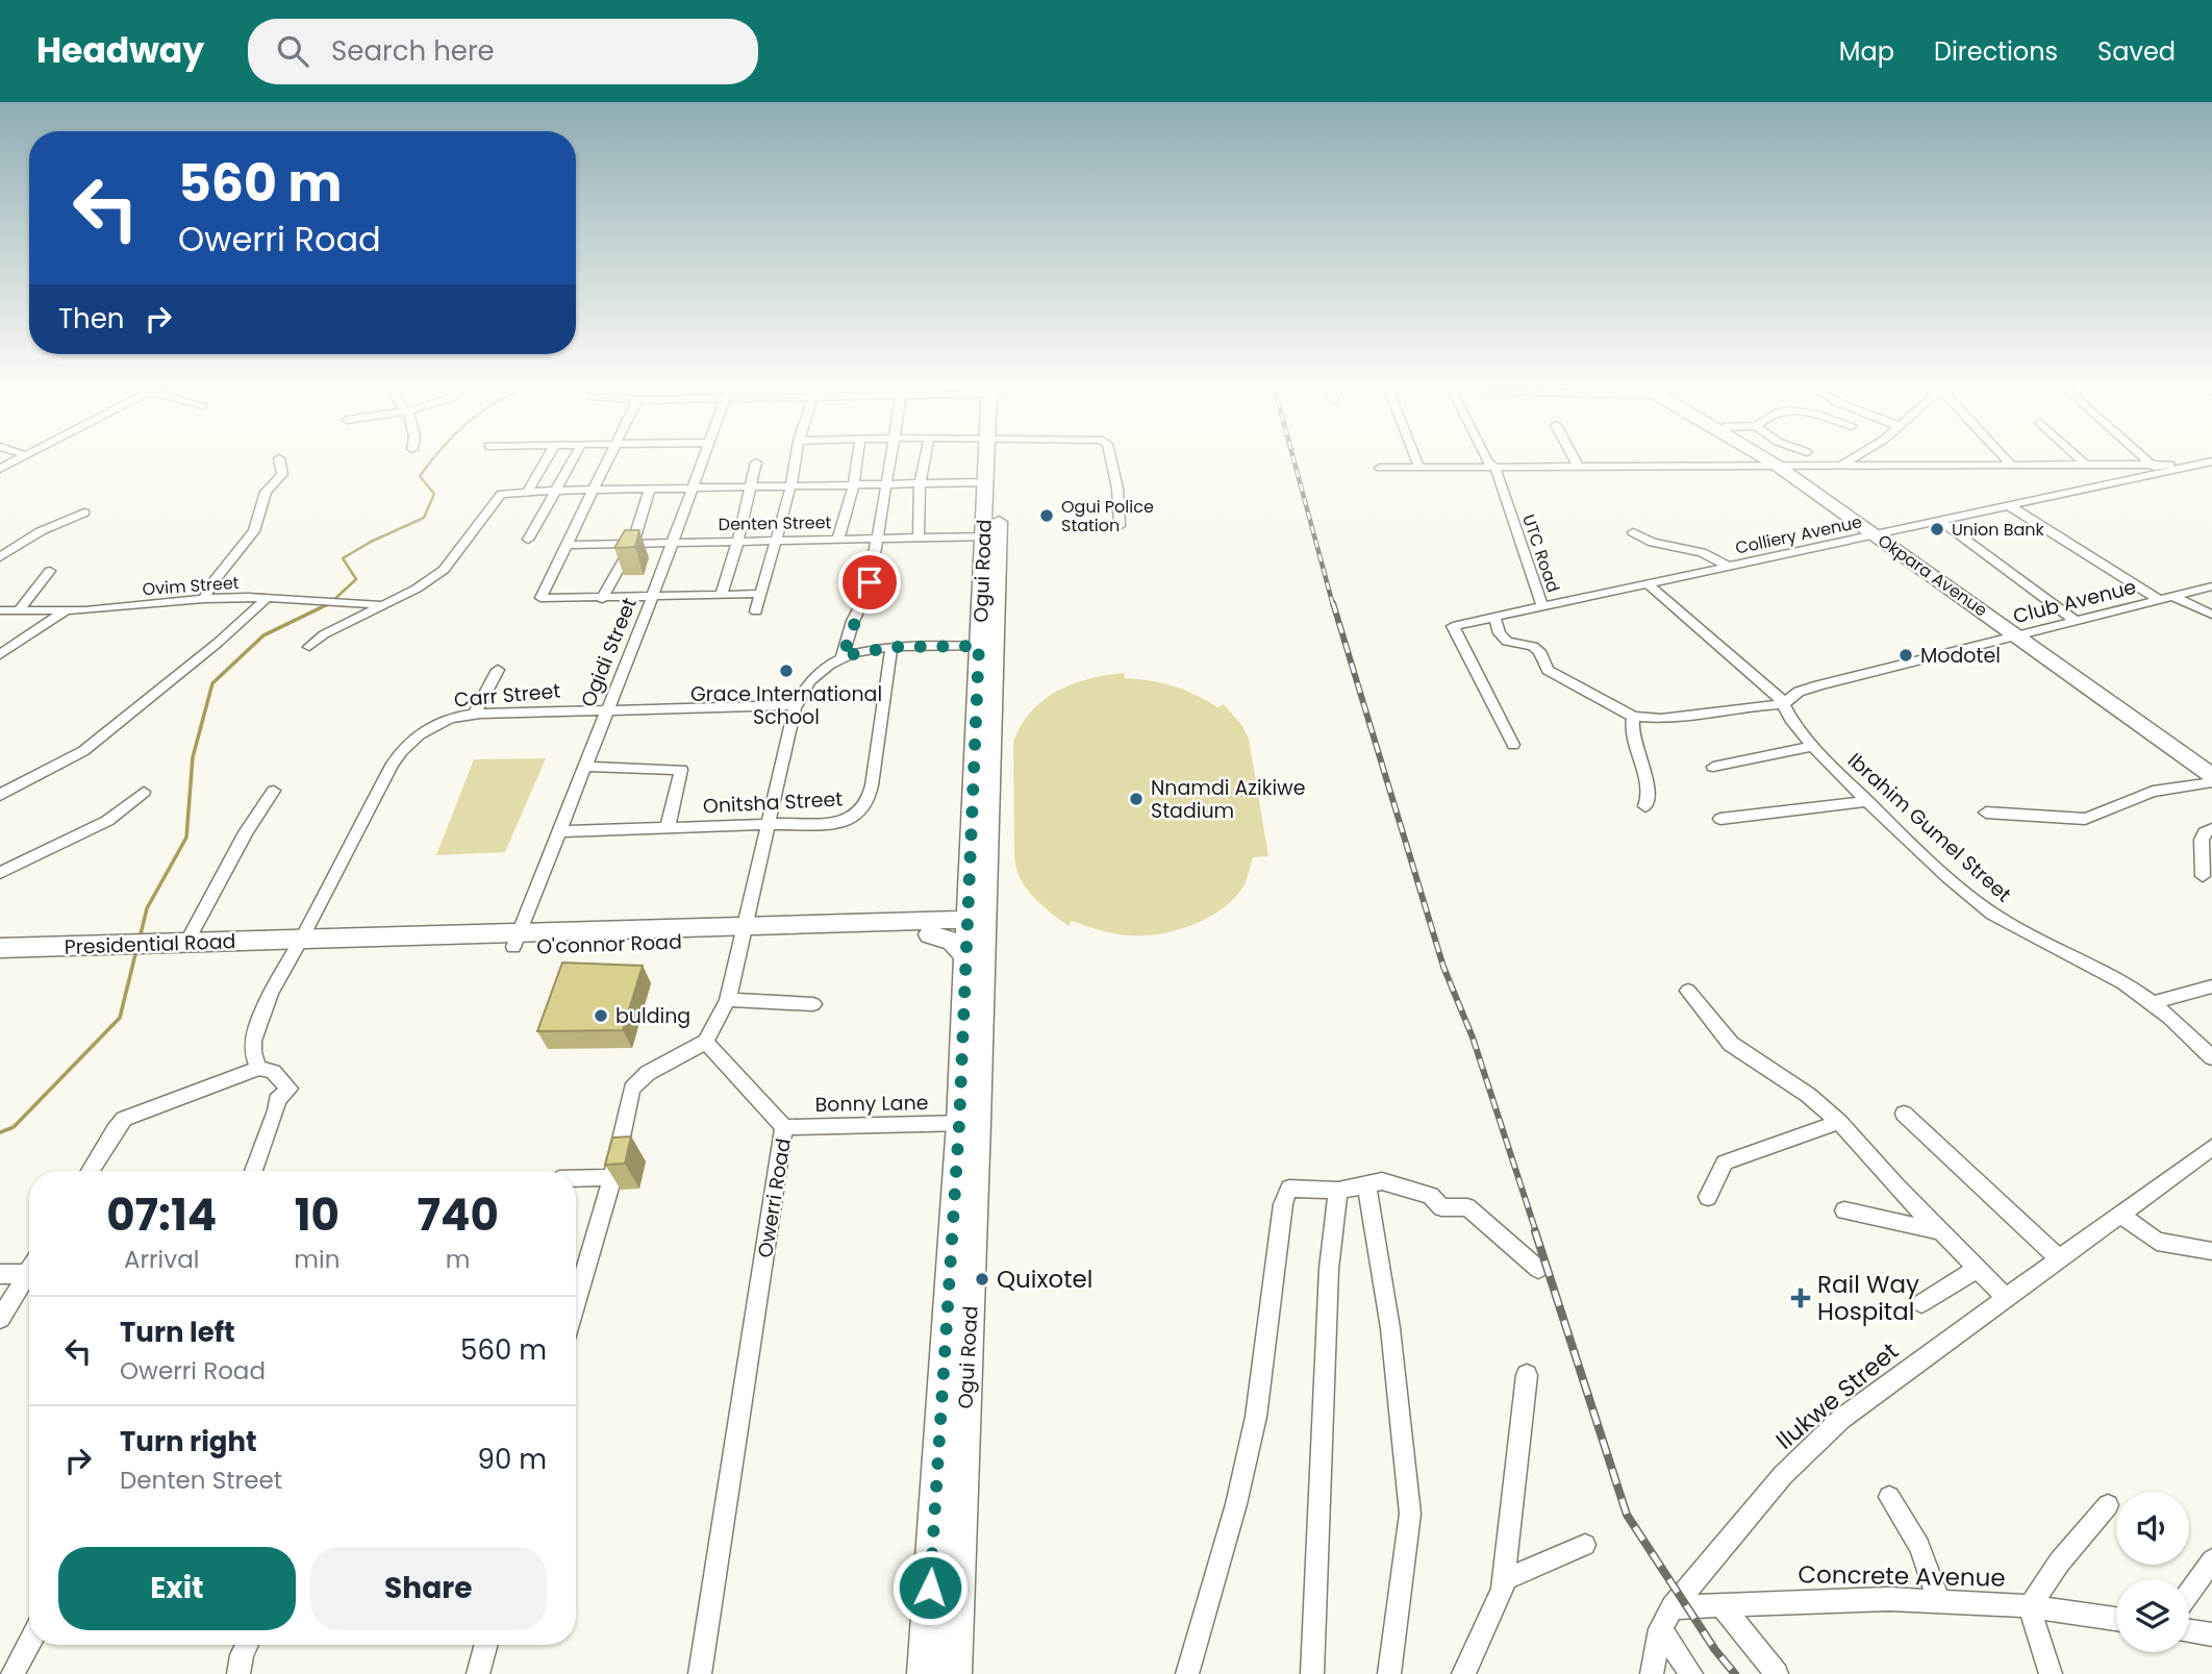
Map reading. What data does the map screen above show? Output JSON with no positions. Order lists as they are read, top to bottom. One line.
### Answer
{"streets":{"main road":["Ogui Road","Okpara Avenue","Presidential Road","O'connor Road"],"street":["Denten Street","Colliery Avenue","UTC Road","Ovim Street","Club Avenue","Ogidi Street","Carr Street","Onitsha Street","Ibrahim Gumel Street","Bonny Lane","Owerri Road","Ilukwe Street","Concrete Avenue"]},"crossings":[["Denten Street","Ogui Road"],["Denten Street","Ogidi Street"],["Colliery Avenue","UTC Road"],["Colliery Avenue","Okpara Avenue"],["Colliery Avenue","Ibrahim Gumel Street"],["Ogui Road","O'connor Road"],["Ogui Road","Bonny Lane"],["Okpara Avenue","Club Avenue"],["Club Avenue","Ibrahim Gumel Street"],["Ogidi Street","Carr Street"],["Ogidi Street","Onitsha Street"],["Ogidi Street","O'connor Road"],["Carr Street","Presidential Road"],["Carr Street","O'connor Road"],["Presidential Road","O'connor Road"],["Bonny Lane","Owerri Road"],["Ilukwe Street","Concrete Avenue"]],"places":{"other":["Ogui Police Station","Union Bank","Modotel","Grace International School","Nnamdi Azikiwe Stadium","bulding","Quixotel"],"health":["Rail Way Hospital"]},"page":{"header":"Headway","search":"Search here","nav":["Map","Directions","Saved"],"turn":["560 m","Owerri Road"],"then":"Then","eta":["07:14","Arrival","10","min","740","m"],"list":[{"name":"Turn left","note":"Owerri Road","value":"560 m"},{"name":"Turn right","note":"Denten Street","value":"90 m"}],"buttons":["Exit","Share"]}}
